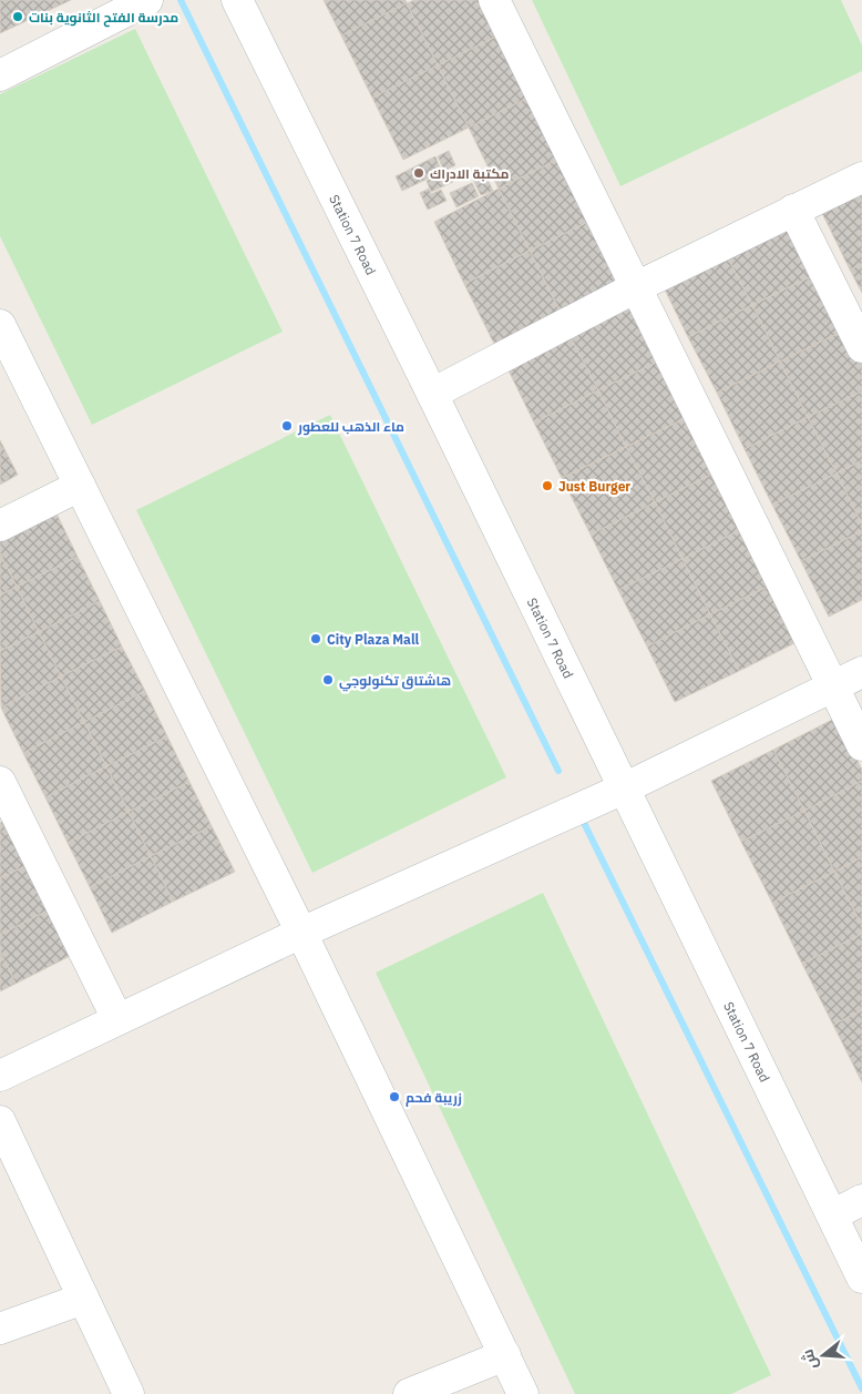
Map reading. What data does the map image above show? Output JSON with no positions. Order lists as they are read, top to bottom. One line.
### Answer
{"streets":{"street":["Station 7 Road"]},"places":["مدرسة الفتح الثانوية بنات","مكتبة الادراك","ماء الذهب للعطور","Just Burger","City Plaza Mall","هاشتاق تكنولوجي","زريبة فحم"],"north":"left"}
